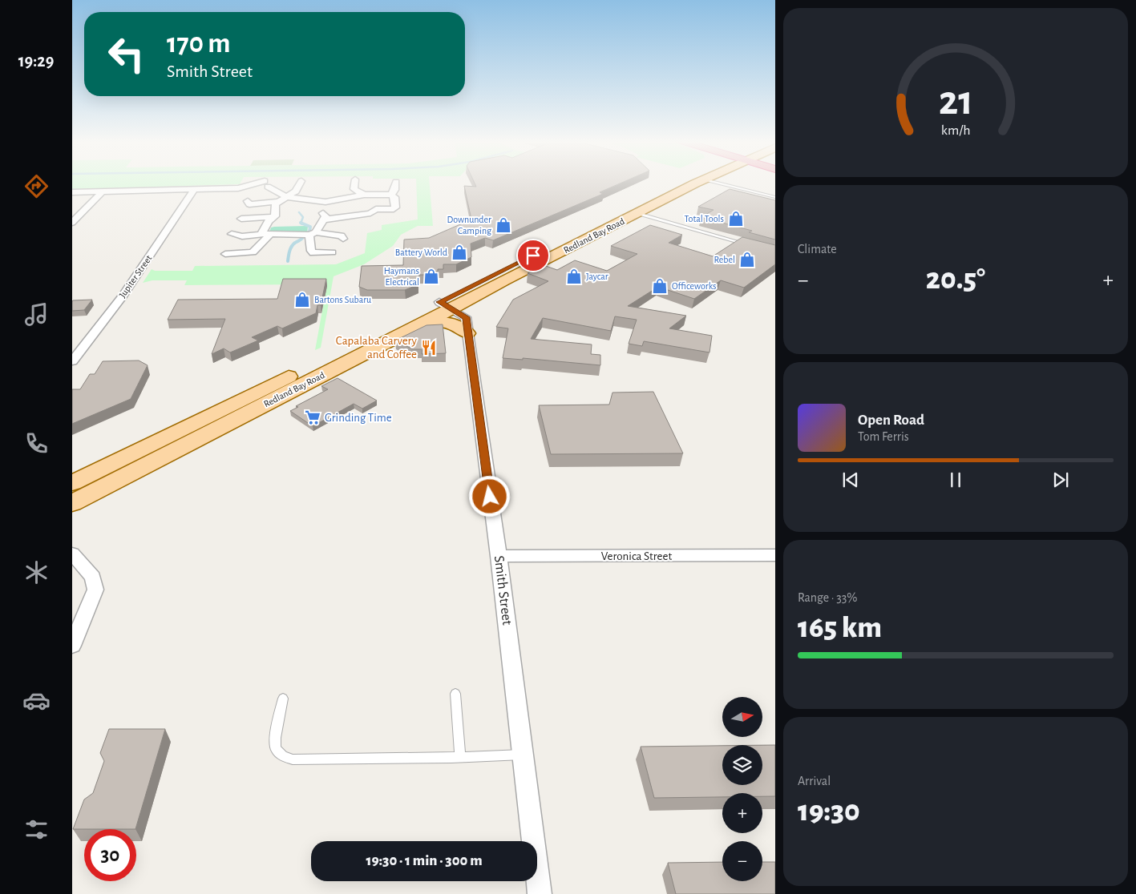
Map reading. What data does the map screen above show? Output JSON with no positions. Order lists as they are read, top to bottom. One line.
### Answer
{"streets":{"main road":["Redland Bay Road"],"street":["Jupiter Street","Veronica Street","Smith Street"]},"crossings":[["Redland Bay Road","Smith Street"],["Veronica Street","Smith Street"]],"places":{"shop":["Total Tools","Downunder Camping","Battery World","Rebel","Haymans Electrical","Jaycar","Officeworks","Bartons Subaru"],"restaurant":["Capalaba Carvery and Coffee"],"supermarket":["Grinding Time"]},"north":"right","page":{"tabs":"19:29","turn":["170 m","Smith Street"],"tile":["Climate",["Range · 33%","165 km"],["Arrival","19:30"]],"heat":["−","20.5°","+"],"song":["Open Road","Tom Ferris"],"map_buttons":["+","−"],"limit":"30","trip":"19:30 · 1 min · 300 m","gauge":["21","km/h"]}}
